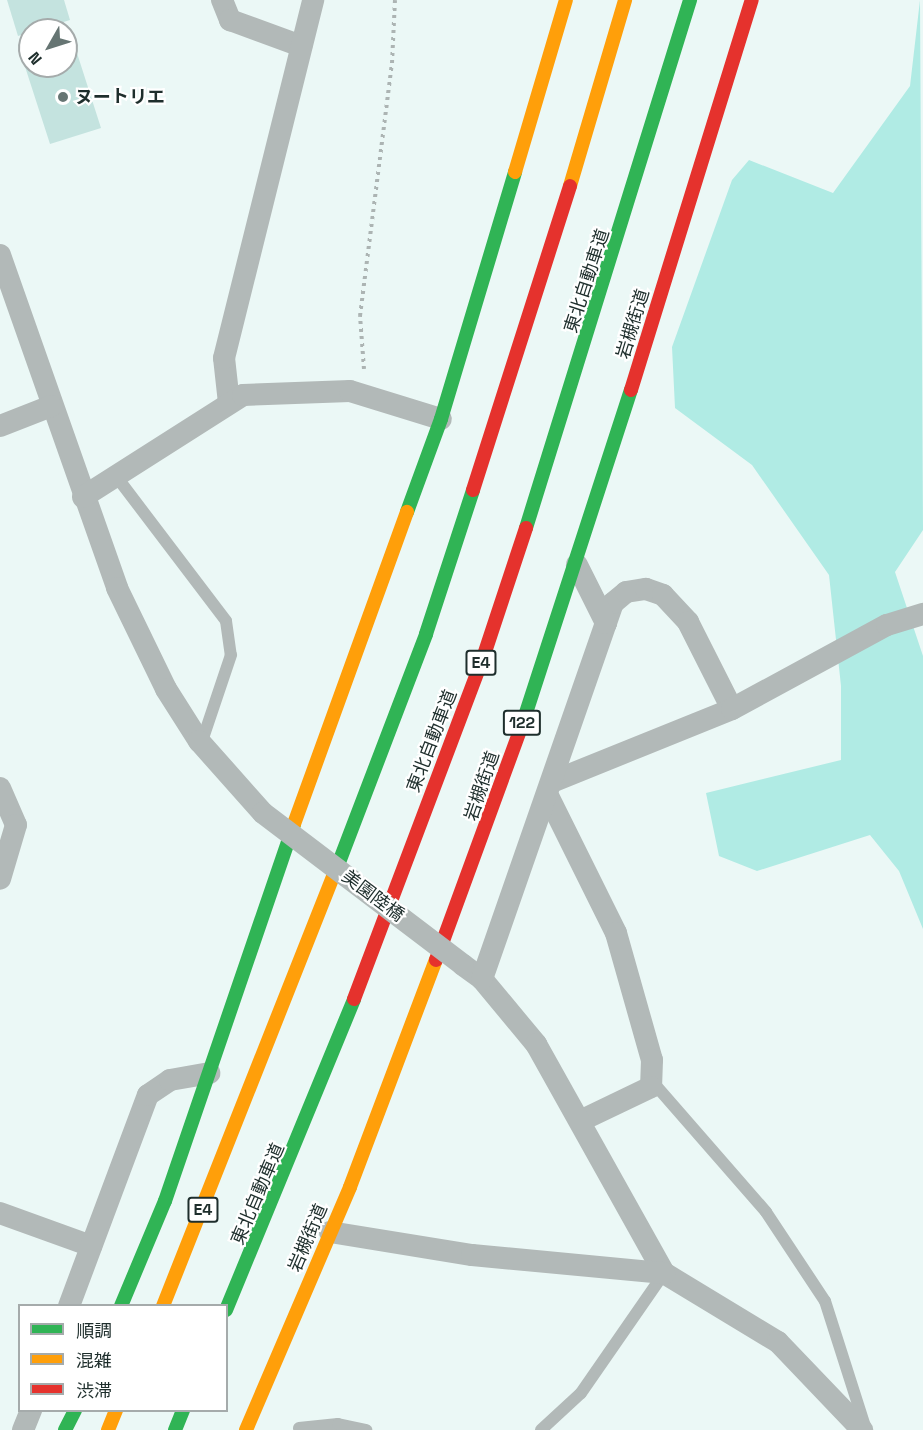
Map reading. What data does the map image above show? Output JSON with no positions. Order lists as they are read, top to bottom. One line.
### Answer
{"streets":{"highway":["東北自動車道","岩槻街道","E4","122"],"street":["美園陸橋"]},"places":["ヌートリエ"],"legend":["順調","混雑","渋滞"],"north":"bottom left"}
